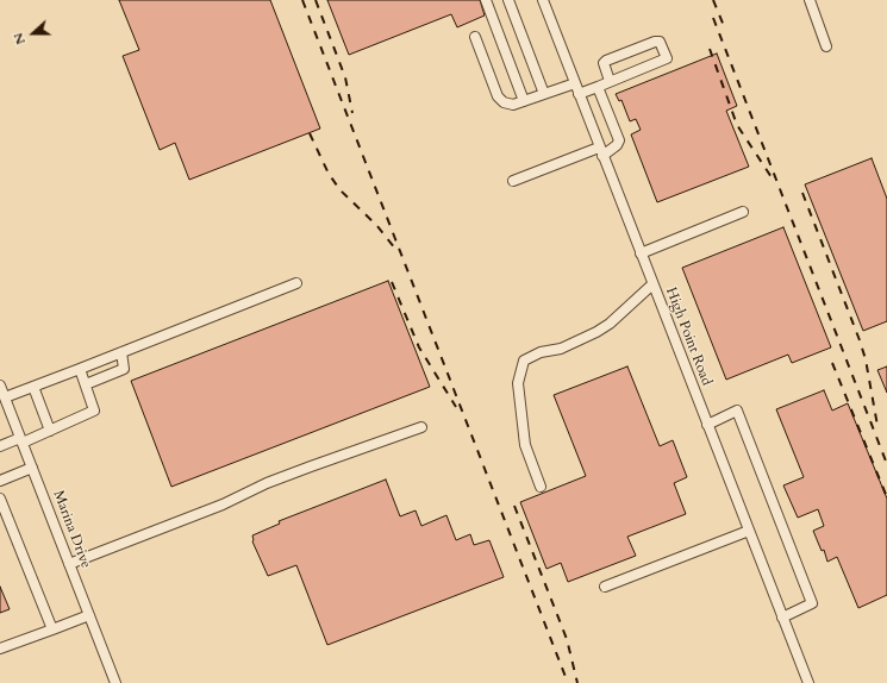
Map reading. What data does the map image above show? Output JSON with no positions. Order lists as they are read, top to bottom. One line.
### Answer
{"streets":{"street":["High Point Road","Marina Drive"]},"north":"left"}
